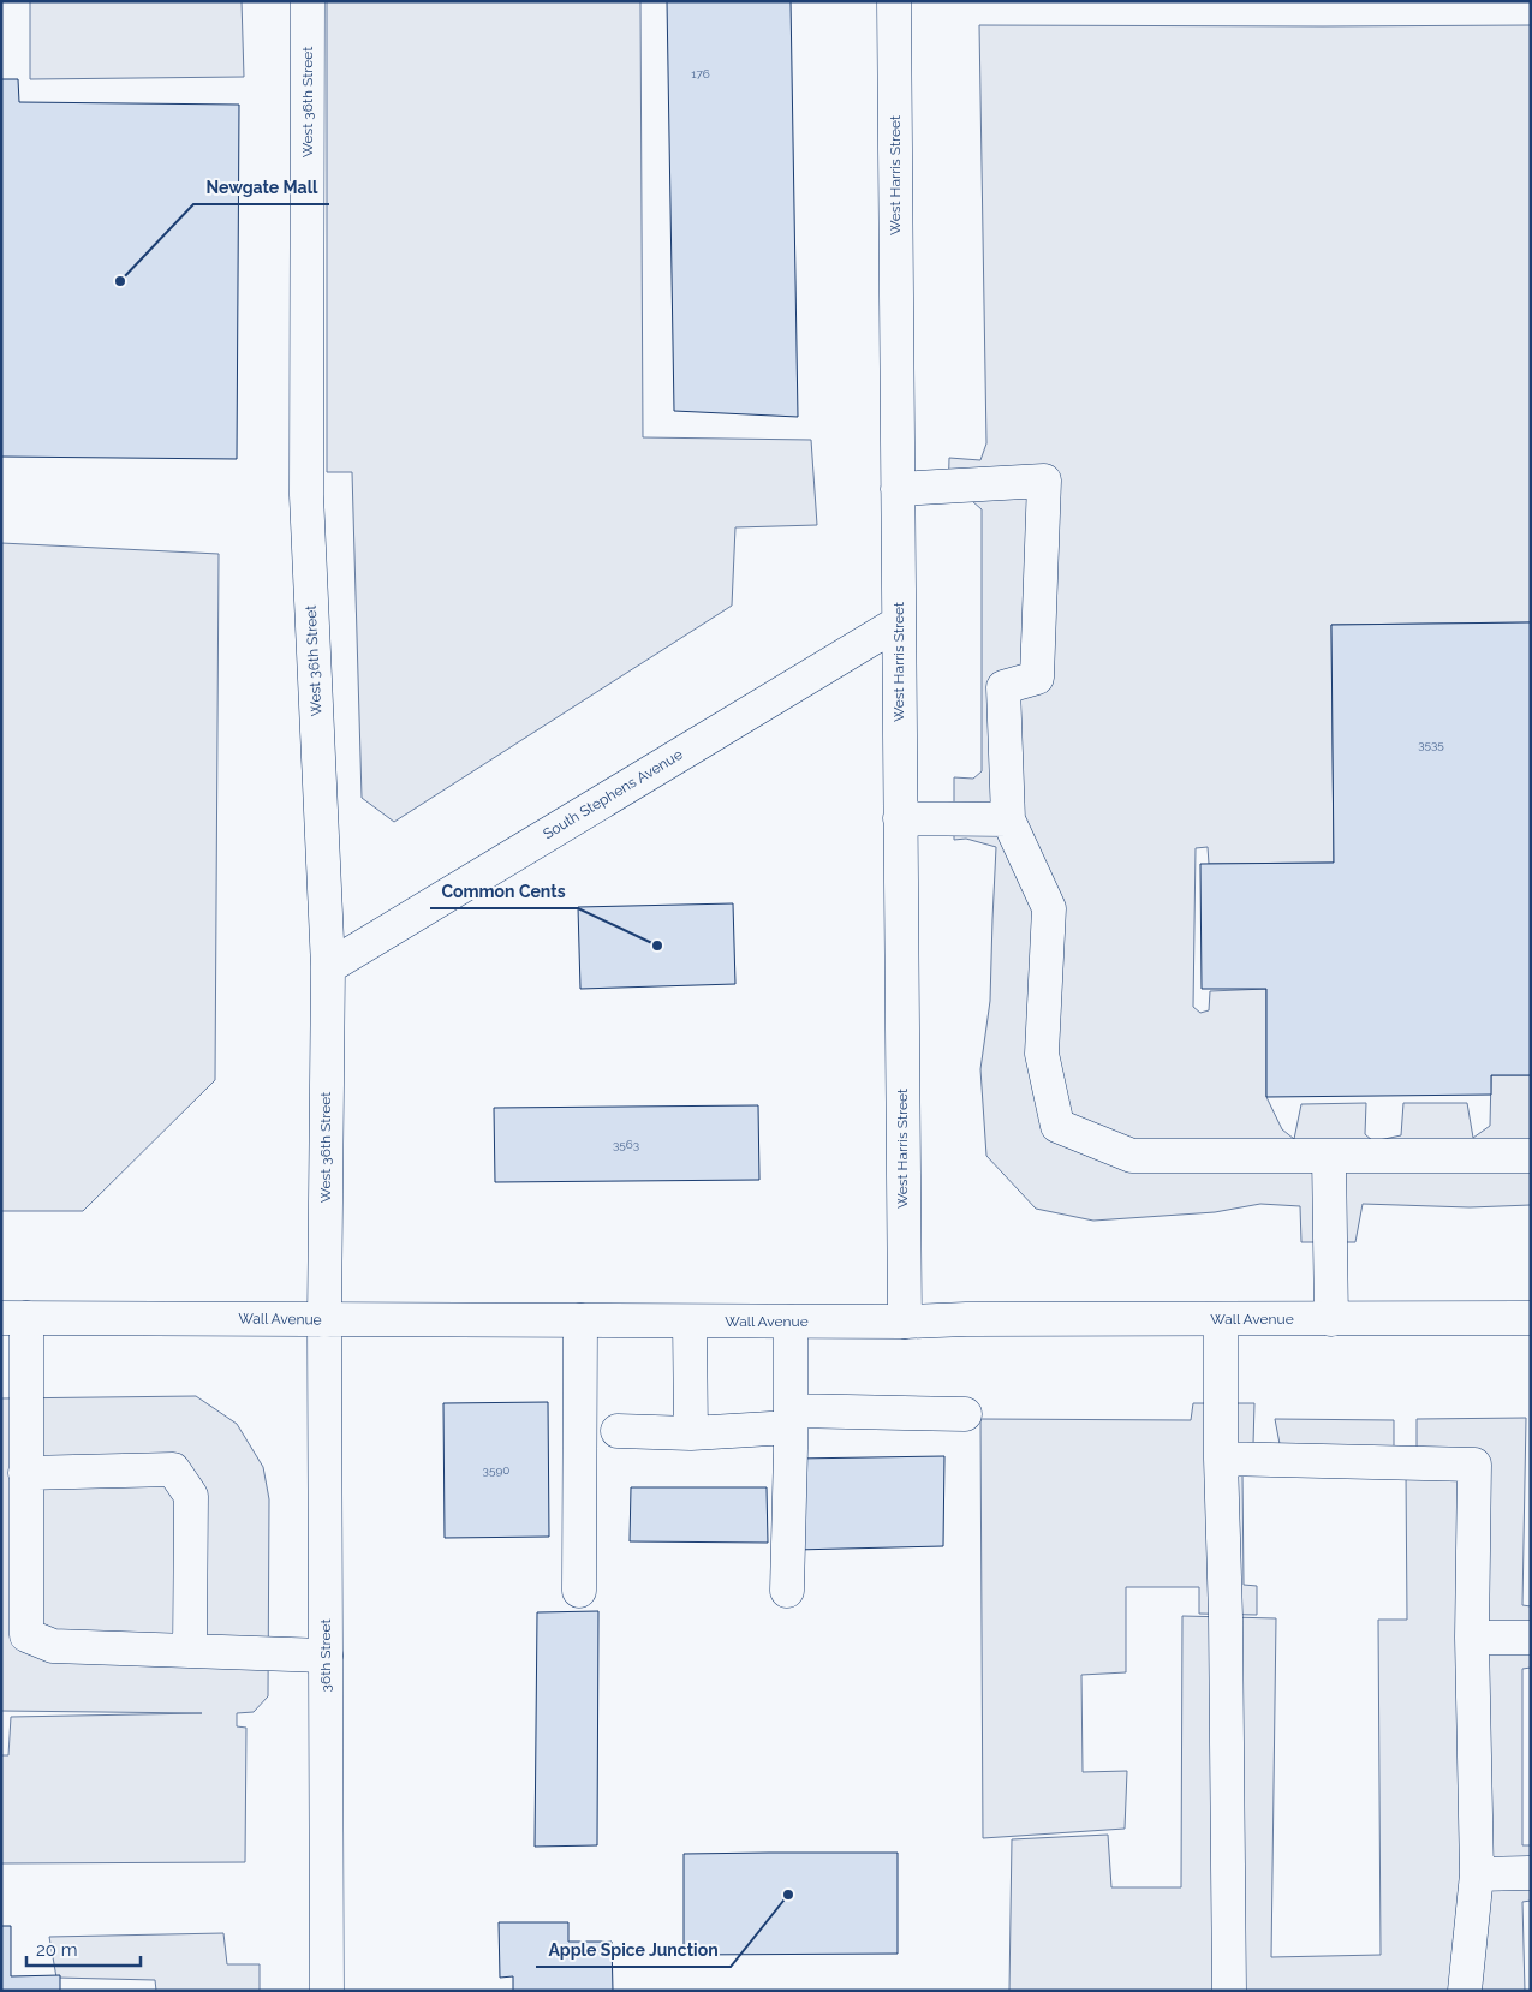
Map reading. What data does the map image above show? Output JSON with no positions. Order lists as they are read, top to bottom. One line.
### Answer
{"streets":{"street":["West 36th Street","West Harris Street","South Stephens Avenue","Wall Avenue","36th Street"]},"crossings":[["West 36th Street","South Stephens Avenue"],["West 36th Street","Wall Avenue"],["West 36th Street","36th Street"],["West Harris Street","South Stephens Avenue"],["West Harris Street","Wall Avenue"],["Wall Avenue","36th Street"]],"places":["Newgate Mall","Common Cents","Apple Spice Junction"],"house_numbers":["176","3535","3563","3590"],"scale_bar":"20 m"}
